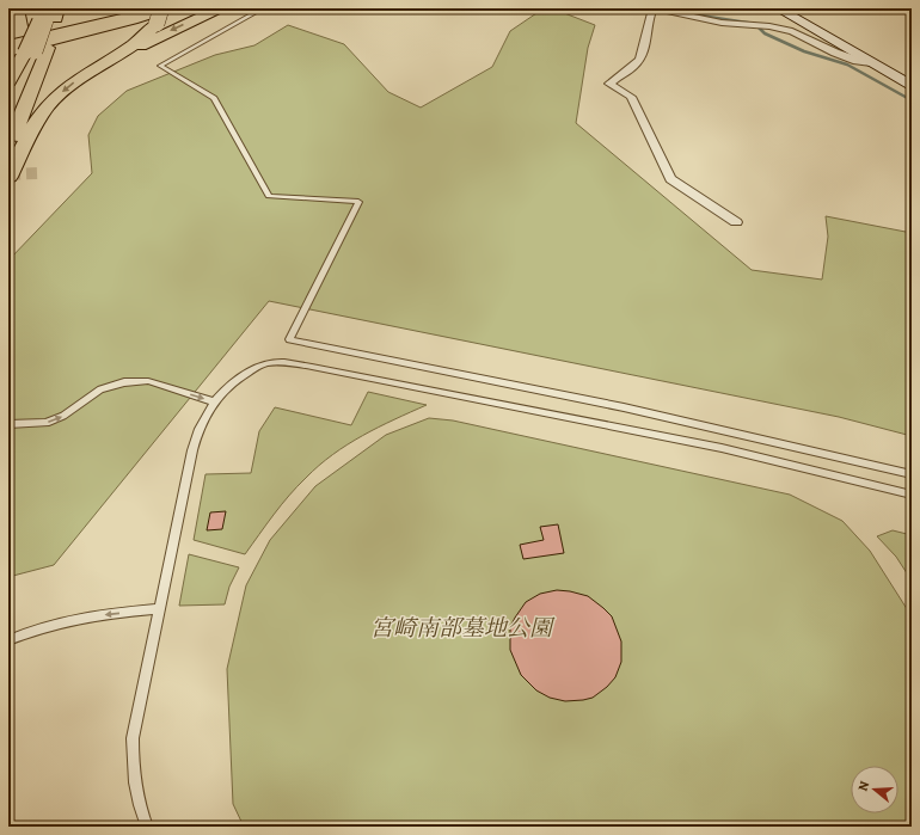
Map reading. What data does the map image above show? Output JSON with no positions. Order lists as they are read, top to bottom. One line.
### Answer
{"parks":["宮崎南部墓地公園"],"north":"left"}
